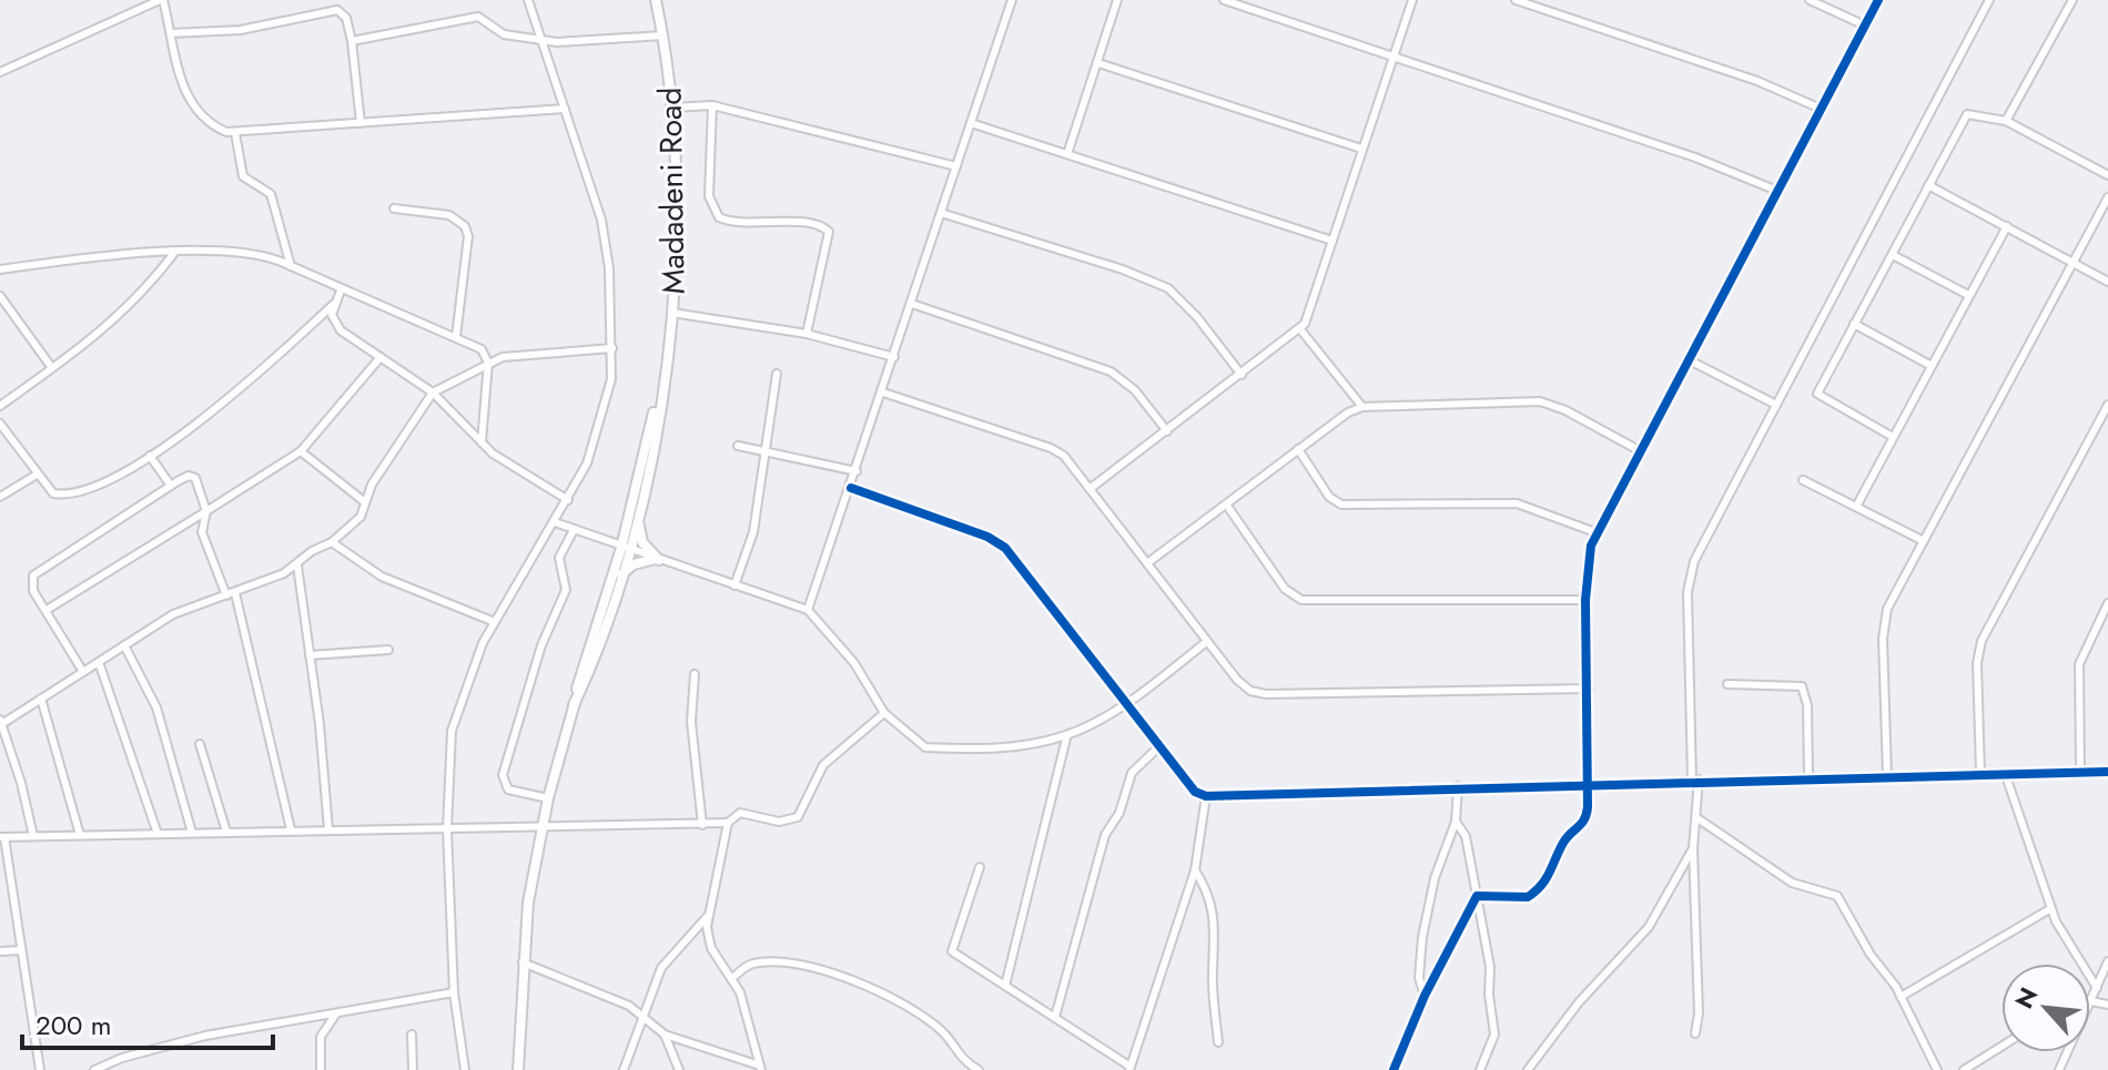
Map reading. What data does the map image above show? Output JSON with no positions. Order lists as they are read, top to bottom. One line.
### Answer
{"streets":{"street":["Madadeni Road"]},"scale_bar":"200 m","north":"top left"}
